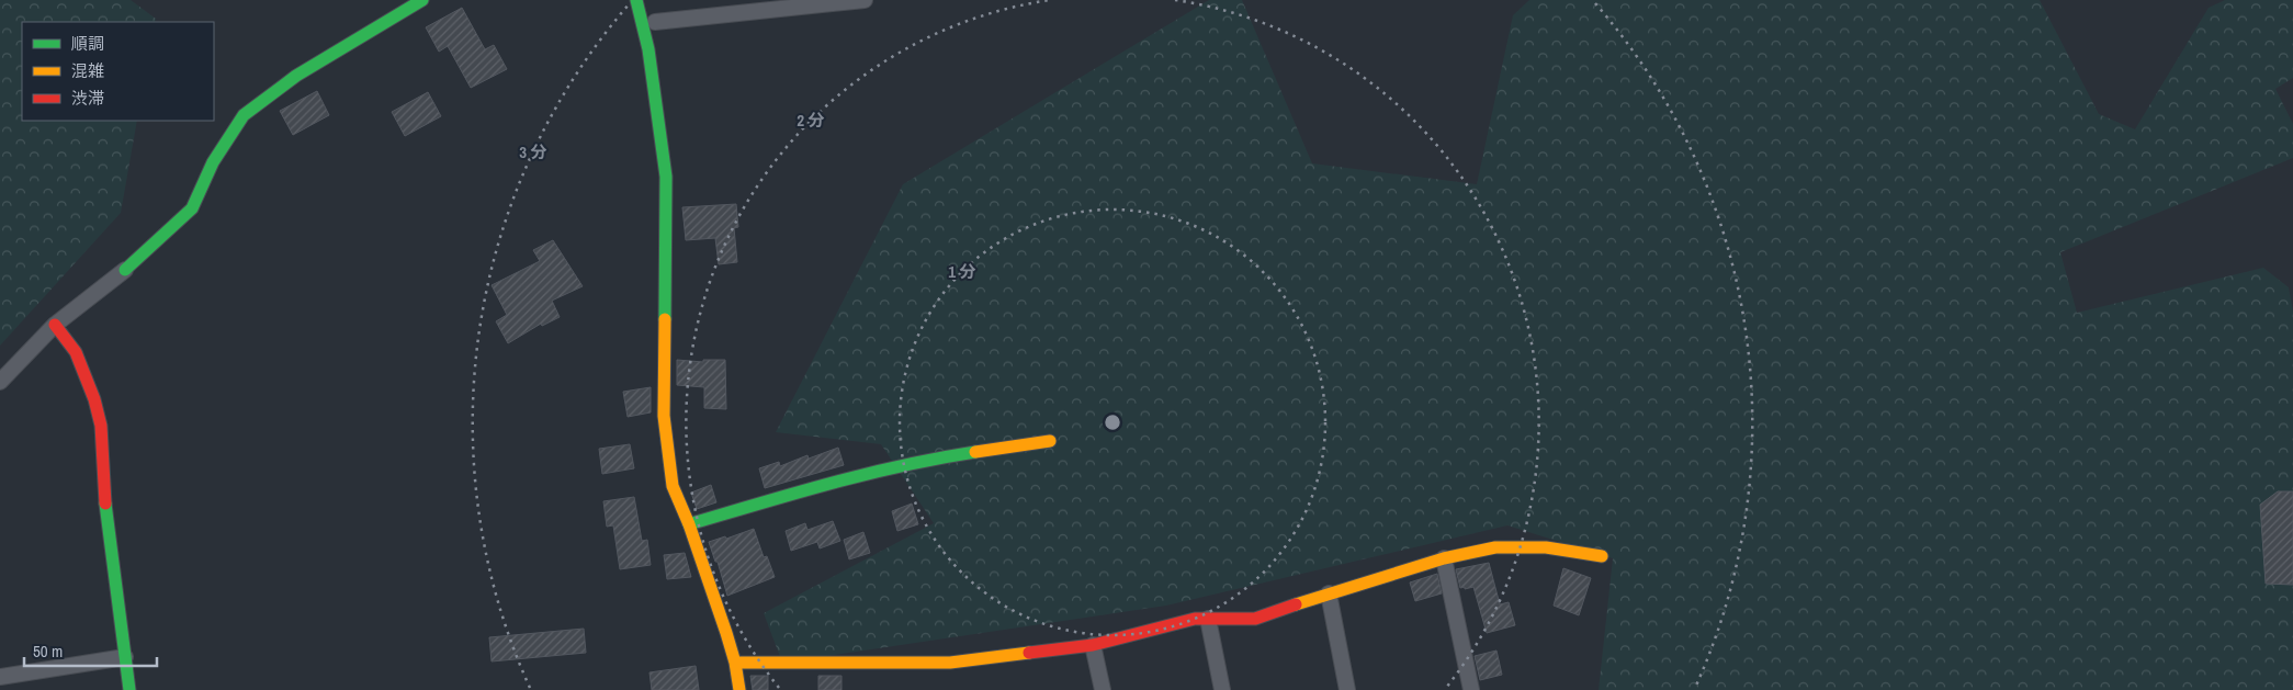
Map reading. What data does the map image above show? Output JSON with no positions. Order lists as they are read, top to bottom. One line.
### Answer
{"legend":["順調","混雑","渋滞"],"scale_bar":"50 m","rings":["2 分","3 分","1 分"]}
